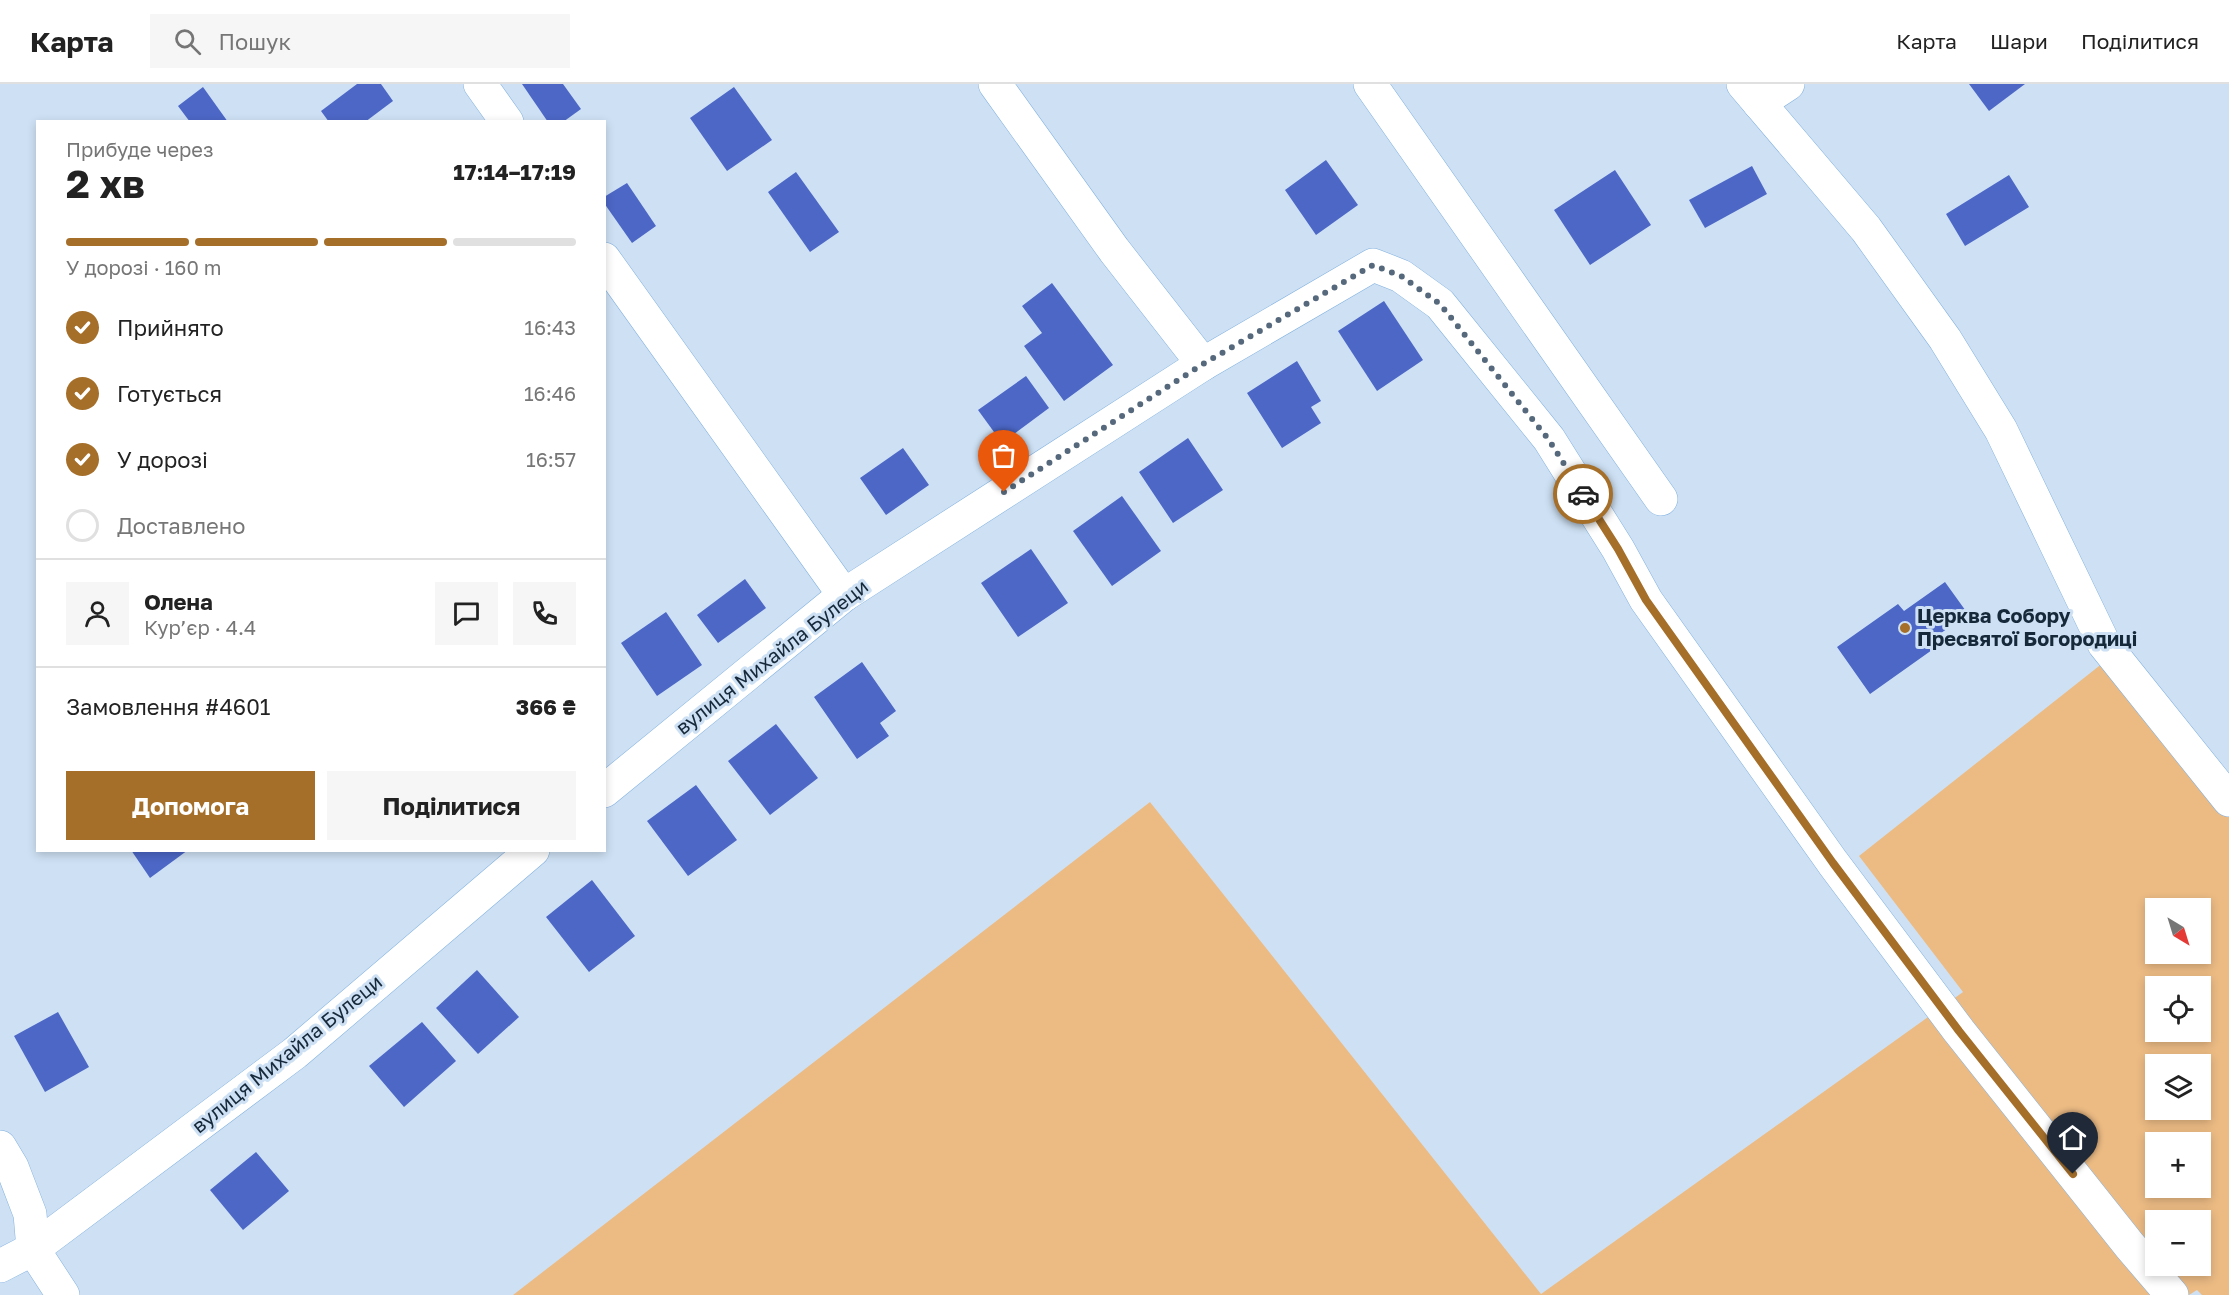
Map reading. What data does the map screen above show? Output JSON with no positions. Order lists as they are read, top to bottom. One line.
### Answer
{"streets":{"street":["вулиця Михайла Булеци"]},"places":["Церква Собору Пресвятої Богородиці"],"north":"bottom right","page":{"header":"Карта","search":"Пошук","nav":["Карта","Шари","Поділитися"],"heading":["2 хв","Прибуде через","17:14–17:19"],"panel":["Олена","Кур’єр · 4.4","Замовлення #4601","366 ₴"],"bar":"У дорозі · 160 m","list":[["Прийнято","16:43"],["Готується","16:46"],["У дорозі","16:57"],"Доставлено"],"buttons":["Допомога","Поділитися"],"map_buttons":["+","−"]}}
